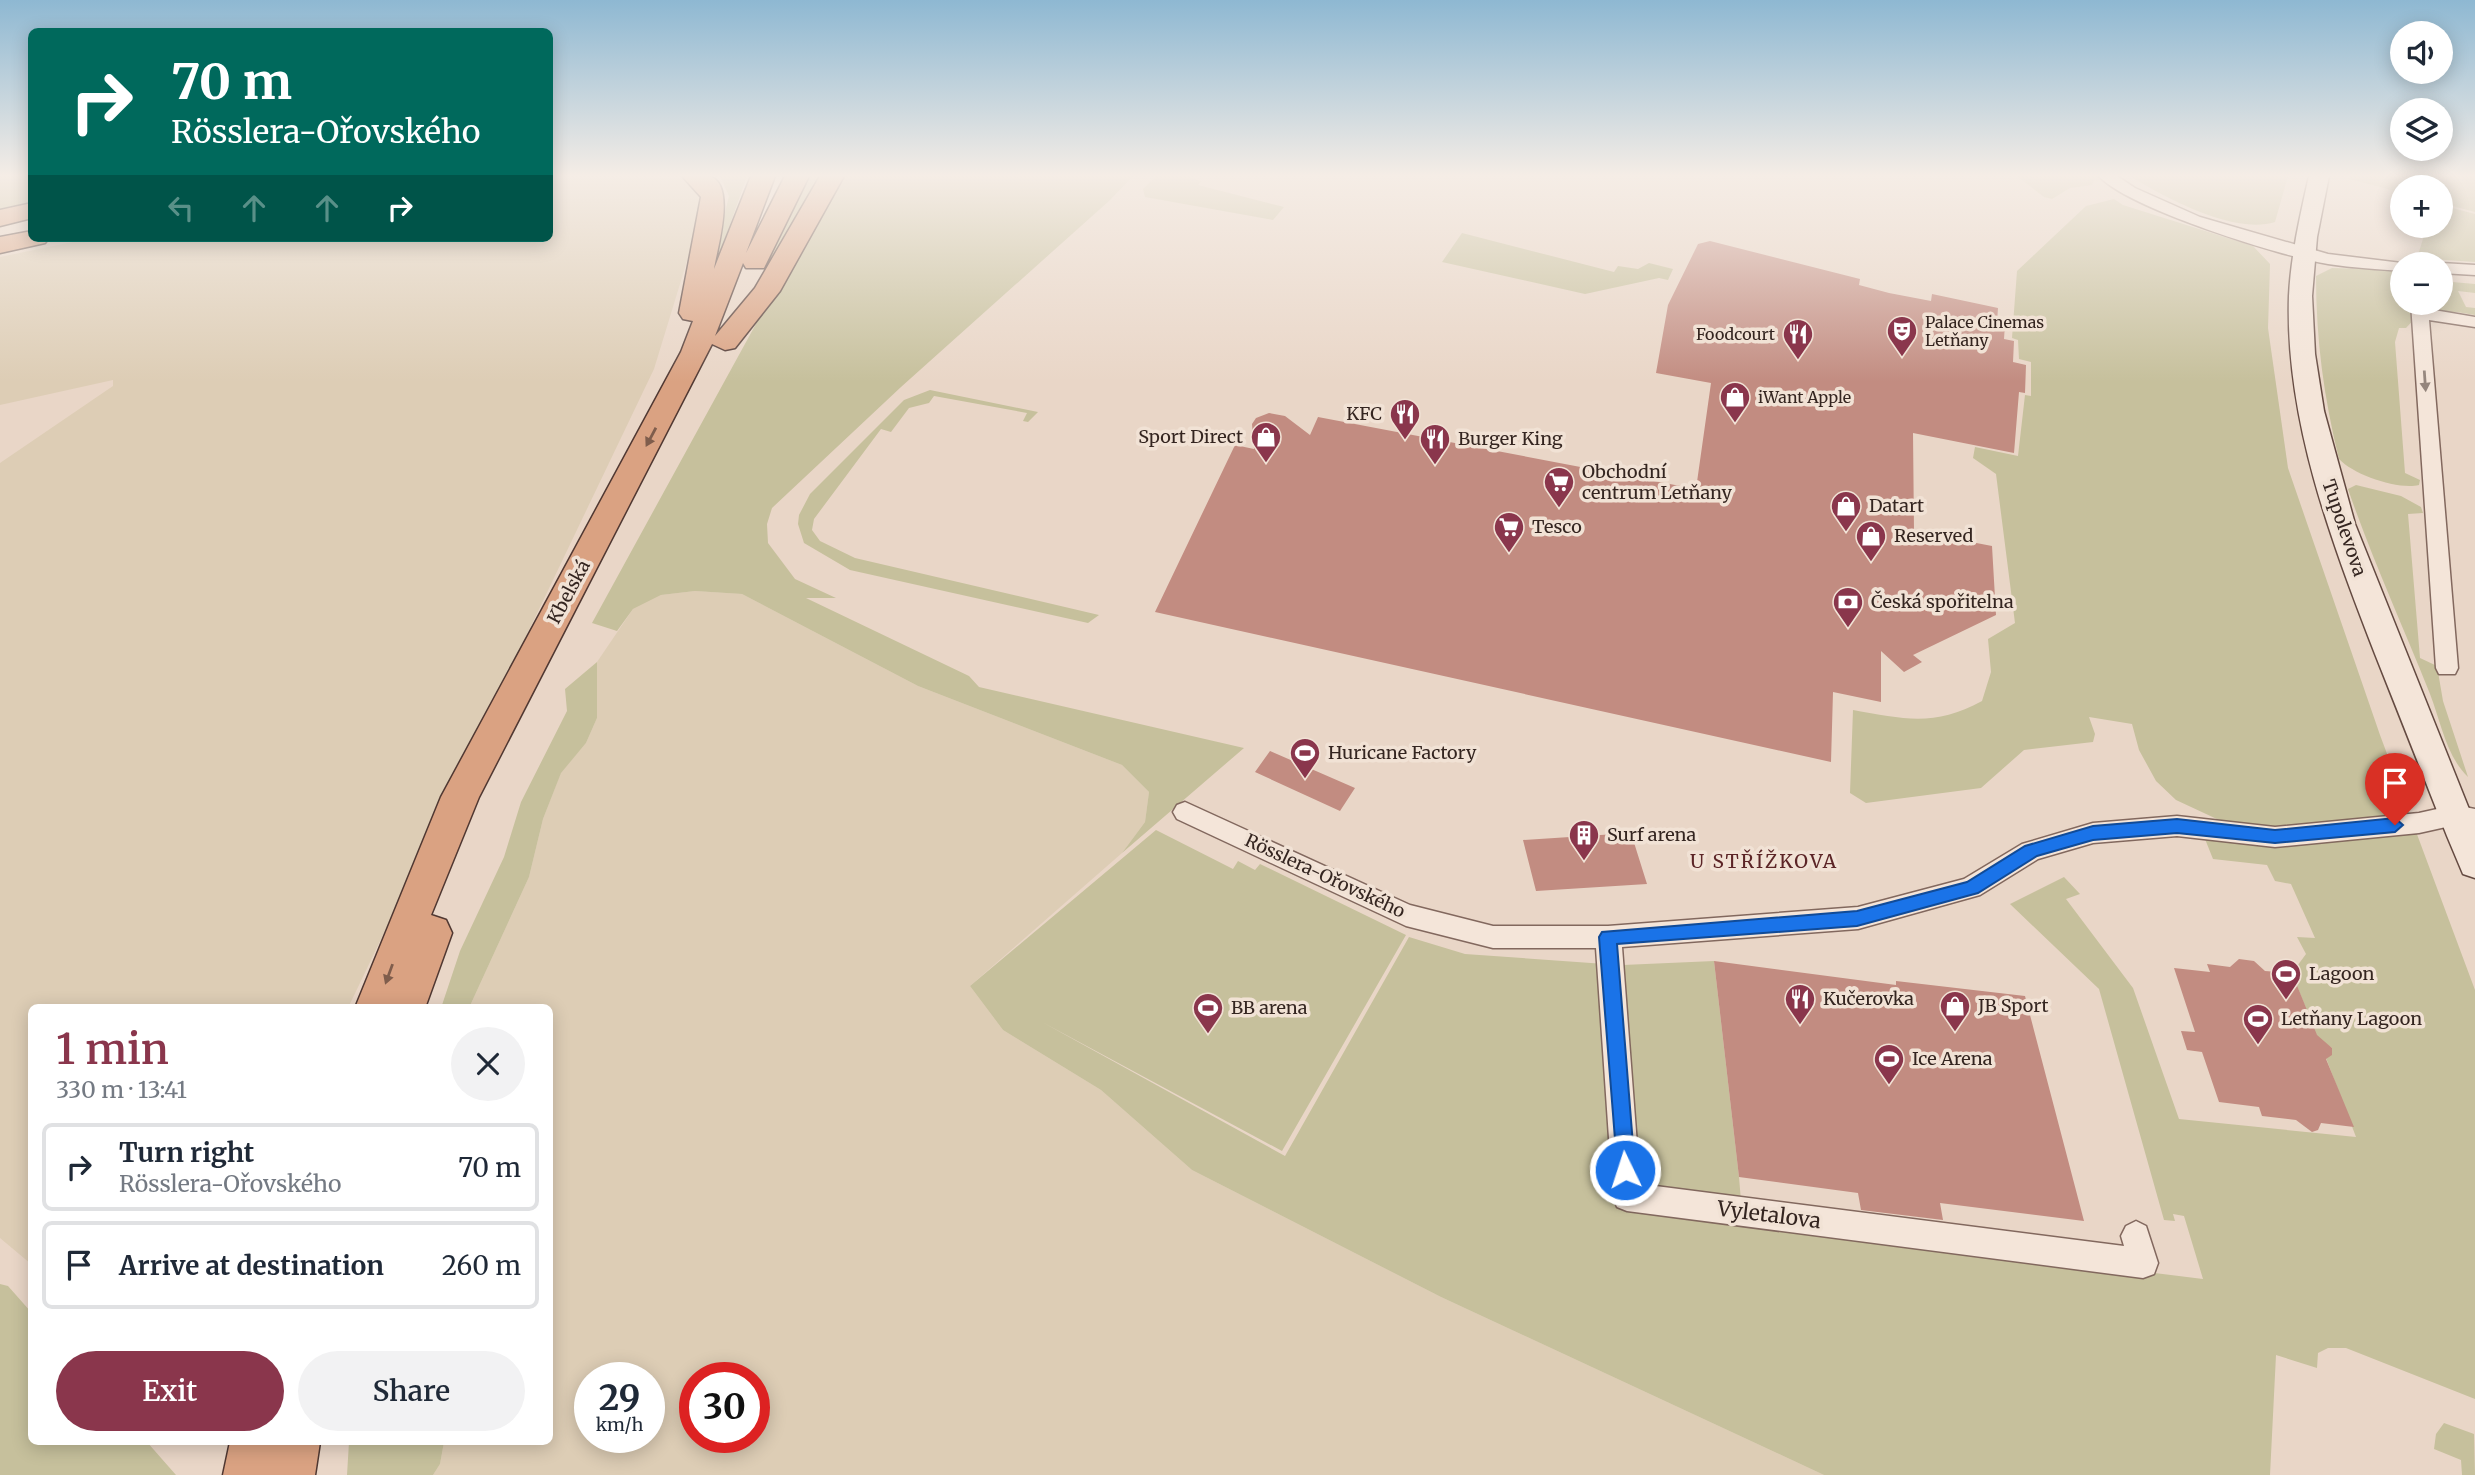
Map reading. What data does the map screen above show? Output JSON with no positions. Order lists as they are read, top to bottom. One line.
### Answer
{"streets":{"highway":["Kbelská"],"main road":["Tupolevova"],"street":["Rösslera-Ořovského","Vyletalova"]},"crossings":[["Tupolevova","Rösslera-Ořovského"],["Rösslera-Ořovského","Vyletalova"]],"districts":["U STŘÍŽKOVA"],"places":{"theatre":["Palace Cinemas Letňany"],"restaurant":["Foodcourt","KFC","Burger King","Kučerovka"],"shop":["iWant Apple","Sport Direct","Datart","Reserved","JB Sport"],"supermarket":["Obchodní centrum Letňany","Tesco"],"bank":["Česká spořitelna"],"sports":["Huricane Factory","Lagoon","BB arena","Letňany Lagoon","Ice Arena"],"building":["Surf arena"]},"page":{"map_buttons":["+","−"],"turn":["70 m","Rösslera-Ořovského"],"heading":["1 min","330 m · 13:41"],"list":[{"name":"Turn right","note":"Rösslera-Ořovského","value":"70 m"},{"name":"Arrive at destination","value":"260 m"}],"buttons":["Exit","Share"],"speed":"29 km/h","limit":"30"}}
